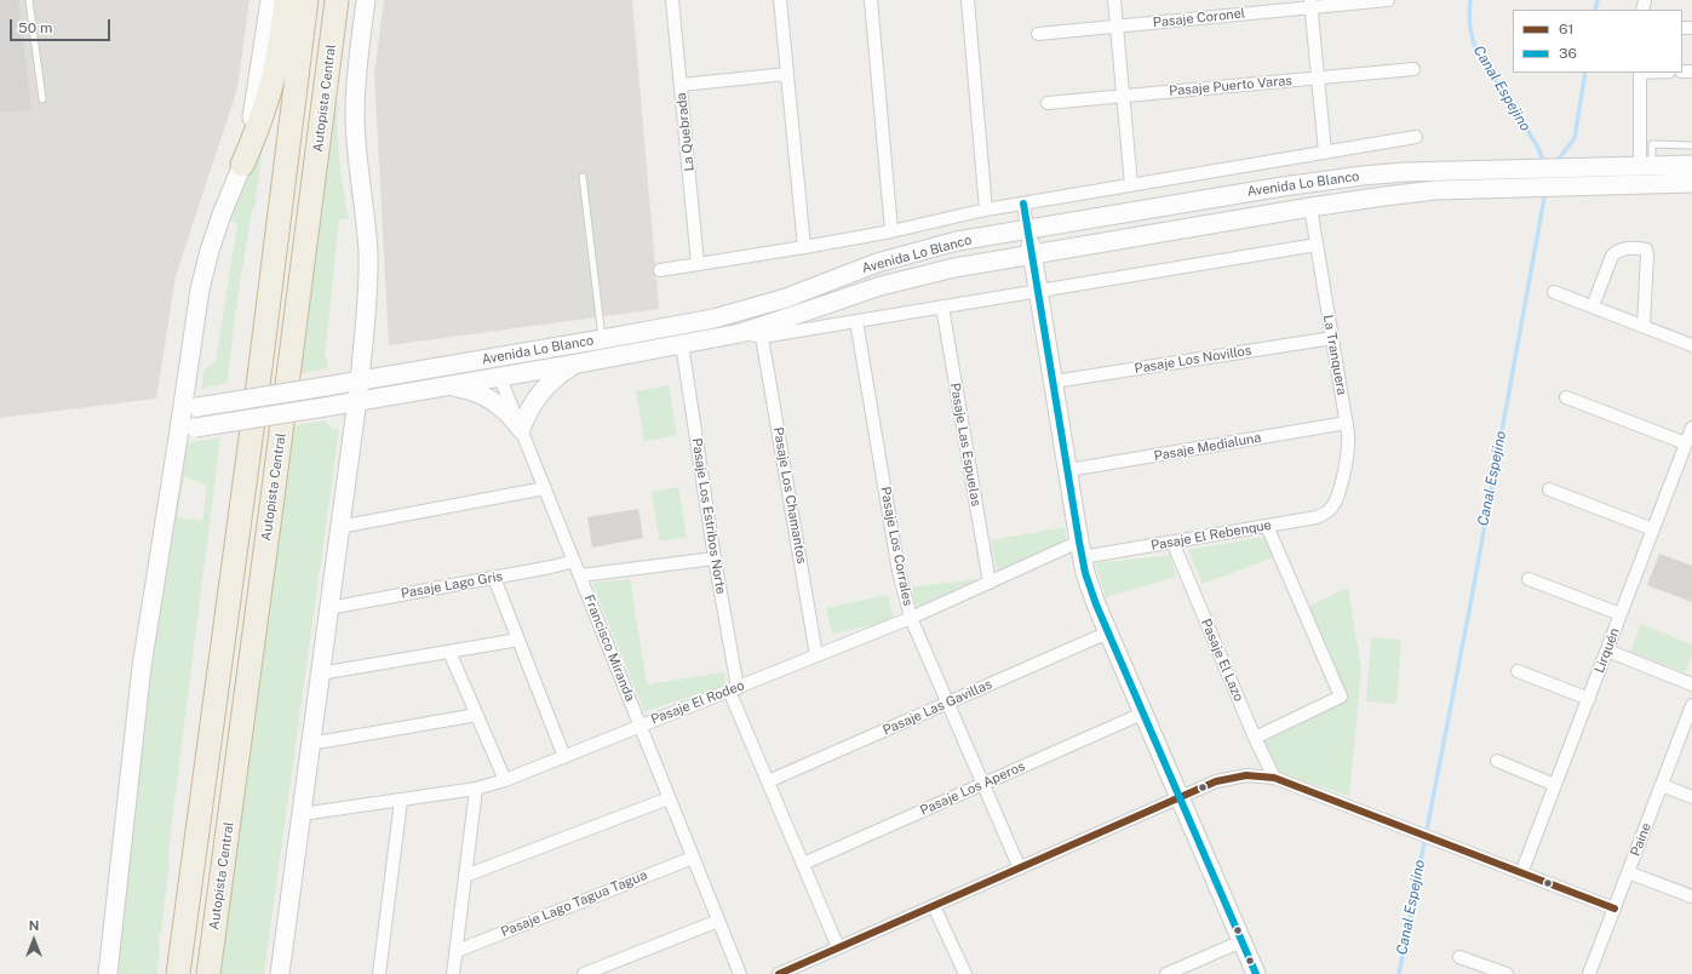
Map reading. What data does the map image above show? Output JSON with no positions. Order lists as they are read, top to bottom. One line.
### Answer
{"streets":{"highway":["Autopista Central"],"main road":["Avenida Lo Blanco"],"street":["Pasaje Coronel","Pasaje Puerto Varas","La Quebrada","La Tranquera","Pasaje Los Novillos","Pasaje Las Espuelas","Pasaje Medialuna","Pasaje Los Chamantos","Pasaje Los Estribos Norte","Pasaje El Rebenque","Pasaje Los Corrales","Pasaje Lago Gris","Francisco Miranda","Lirquén","Pasaje El Lazo","Pasaje El Rodeo","Pasaje Las Gavillas","Pasaje Los Aperos","Paine","Pasaje Lago Tagua Tagua"]},"crossings":[["La Quebrada","Avenida Lo Blanco"],["Avenida Lo Blanco","La Tranquera"],["Avenida Lo Blanco","Pasaje Las Espuelas"],["Avenida Lo Blanco","Pasaje Los Chamantos"],["Avenida Lo Blanco","Pasaje Los Estribos Norte"],["Avenida Lo Blanco","Pasaje Los Corrales"],["Avenida Lo Blanco","Francisco Miranda"],["La Tranquera","Pasaje Los Novillos"],["La Tranquera","Pasaje Medialuna"],["La Tranquera","Pasaje El Rebenque"],["Pasaje Las Espuelas","Pasaje El Rodeo"],["Pasaje Los Chamantos","Pasaje El Rodeo"],["Pasaje Los Estribos Norte","Pasaje El Rodeo"],["Pasaje Los Estribos Norte","Pasaje Las Gavillas"],["Pasaje Los Estribos Norte","Pasaje Los Aperos"],["Pasaje El Rebenque","Pasaje El Lazo"],["Pasaje El Rebenque","Pasaje El Rodeo"],["Pasaje Los Corrales","Pasaje El Rodeo"],["Pasaje Los Corrales","Pasaje Las Gavillas"],["Pasaje Los Corrales","Pasaje Los Aperos"],["Pasaje Lago Gris","Francisco Miranda"],["Francisco Miranda","Pasaje El Rodeo"],["Francisco Miranda","Pasaje Lago Tagua Tagua"]],"water":["Canal Espejino"],"lines":["transit line 36","transit line 61"],"legend":["61","36"],"scale_bar":"50 m","north":"top"}
